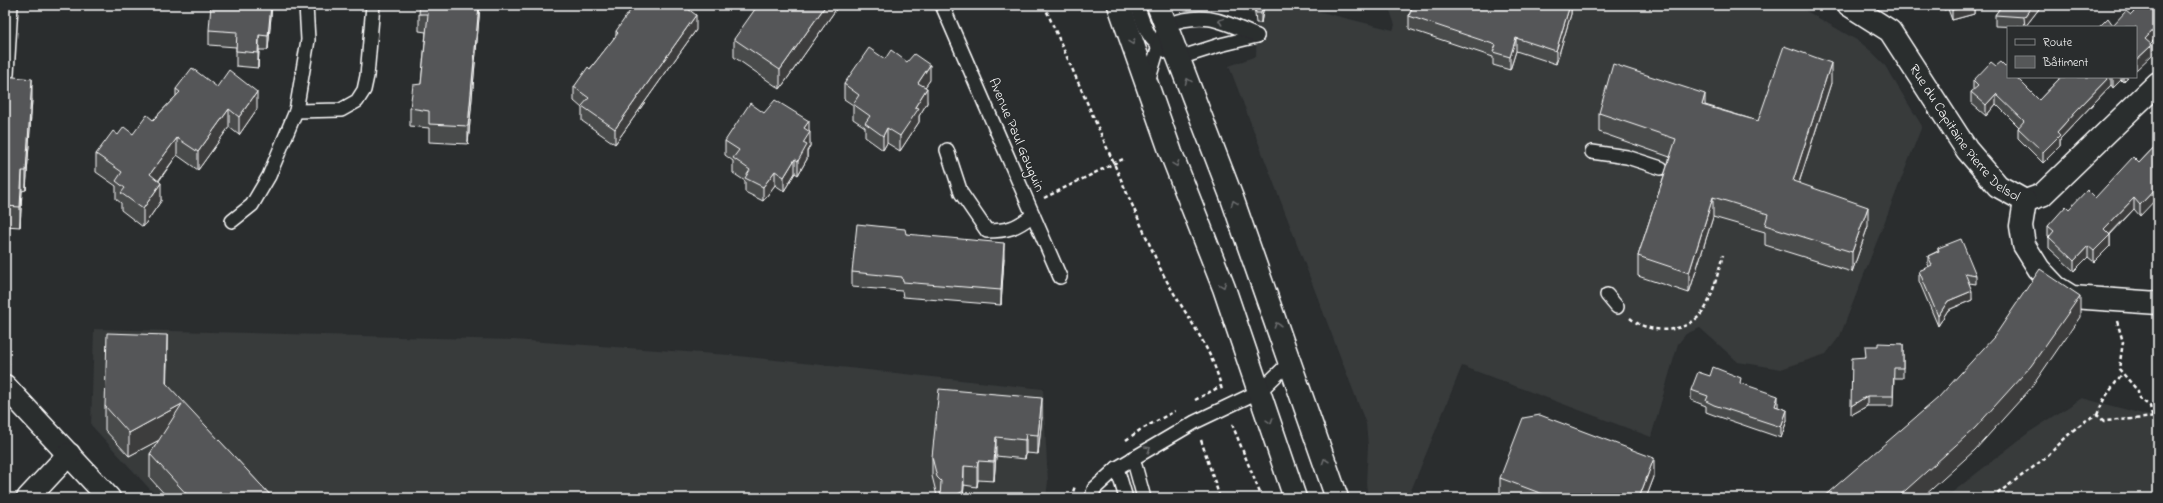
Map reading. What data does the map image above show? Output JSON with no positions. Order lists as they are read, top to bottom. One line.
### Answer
{"streets":{"main road":["Rue du Capitaine Pierre Delsol"],"lane":["Avenue Paul Gauguin"]},"legend":["Route","Bâtiment"]}
